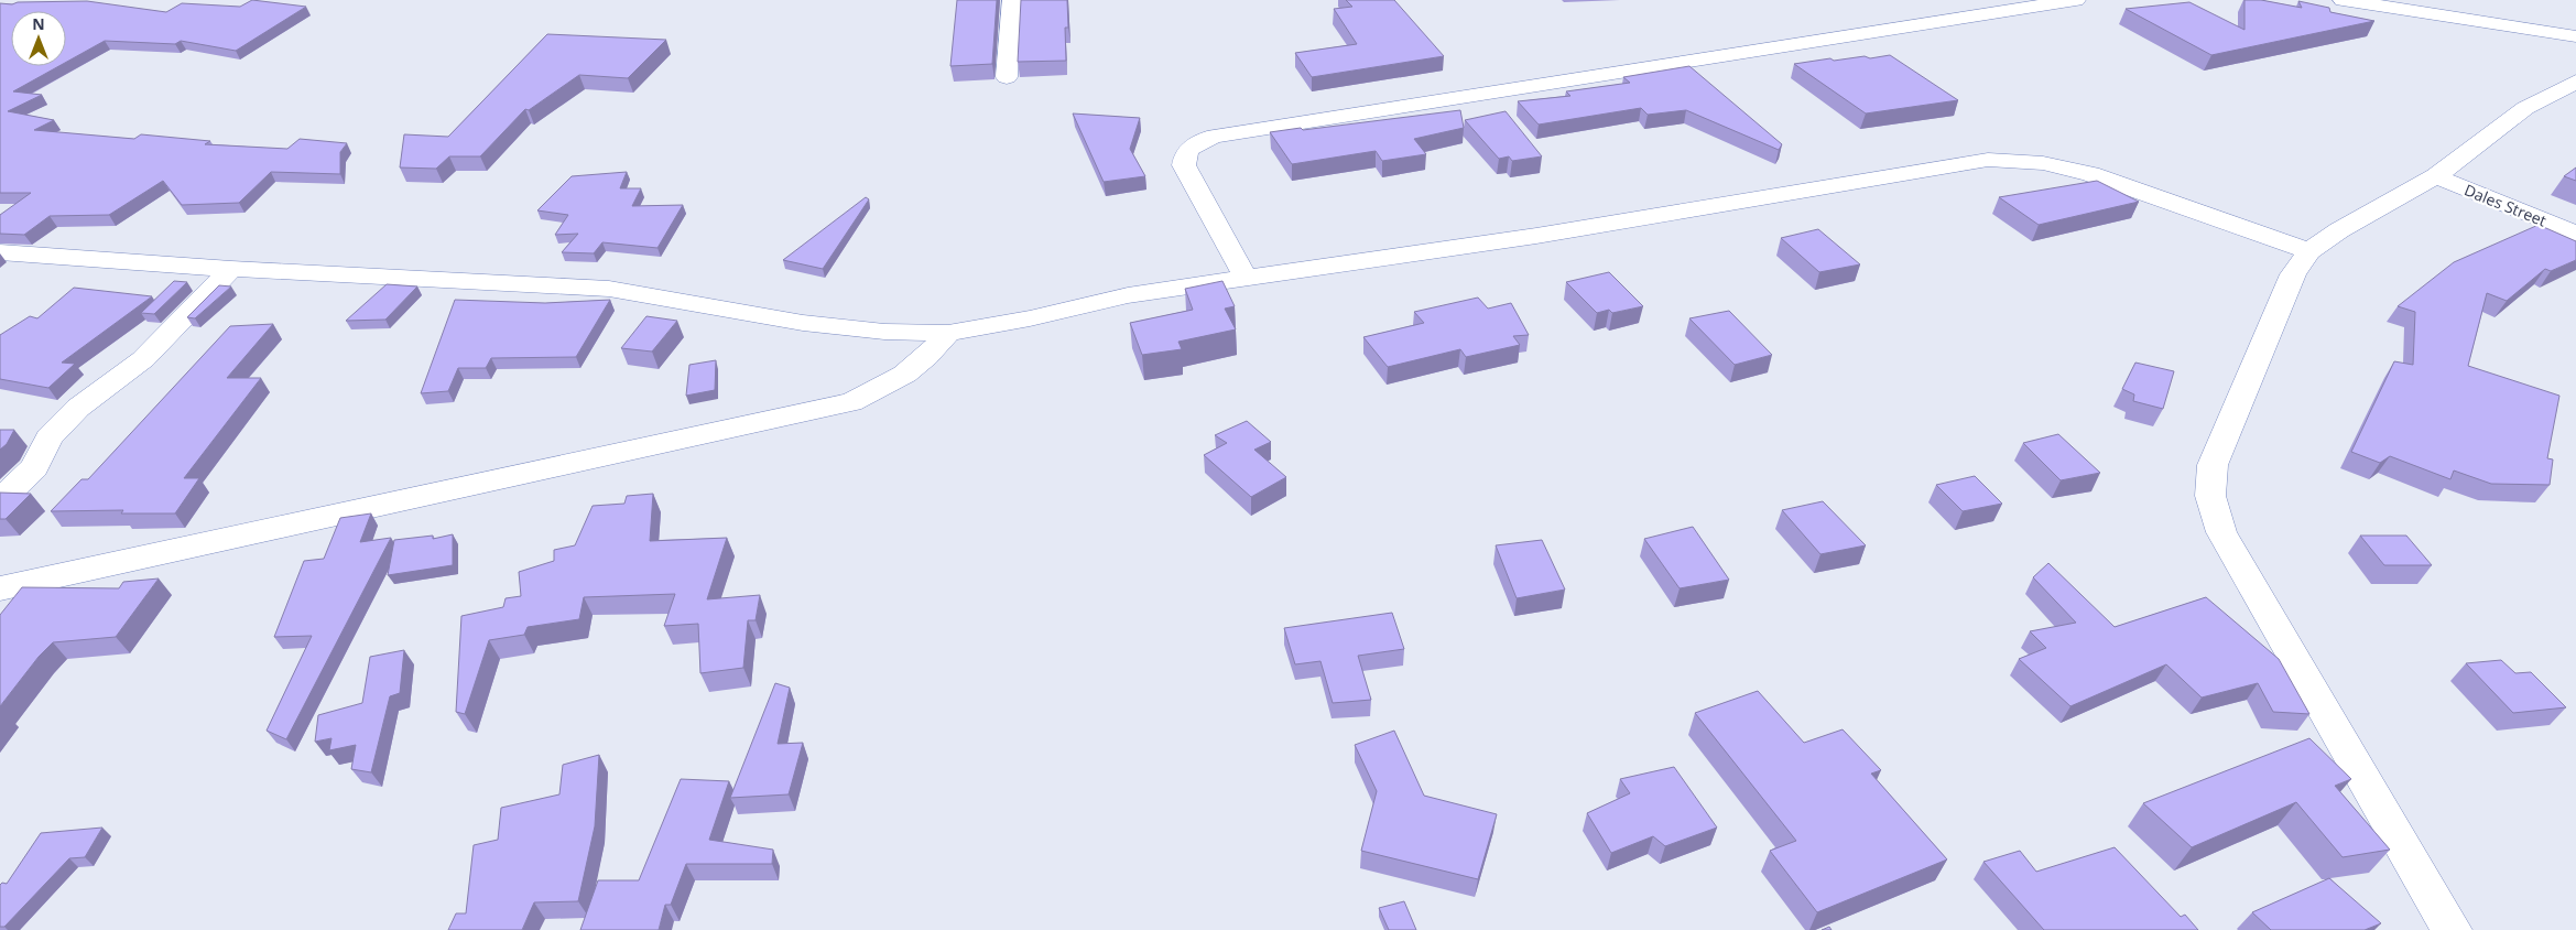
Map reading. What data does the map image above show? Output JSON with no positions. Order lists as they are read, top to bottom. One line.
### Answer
{"streets":{"street":["Dales Street"]},"north":"top"}
